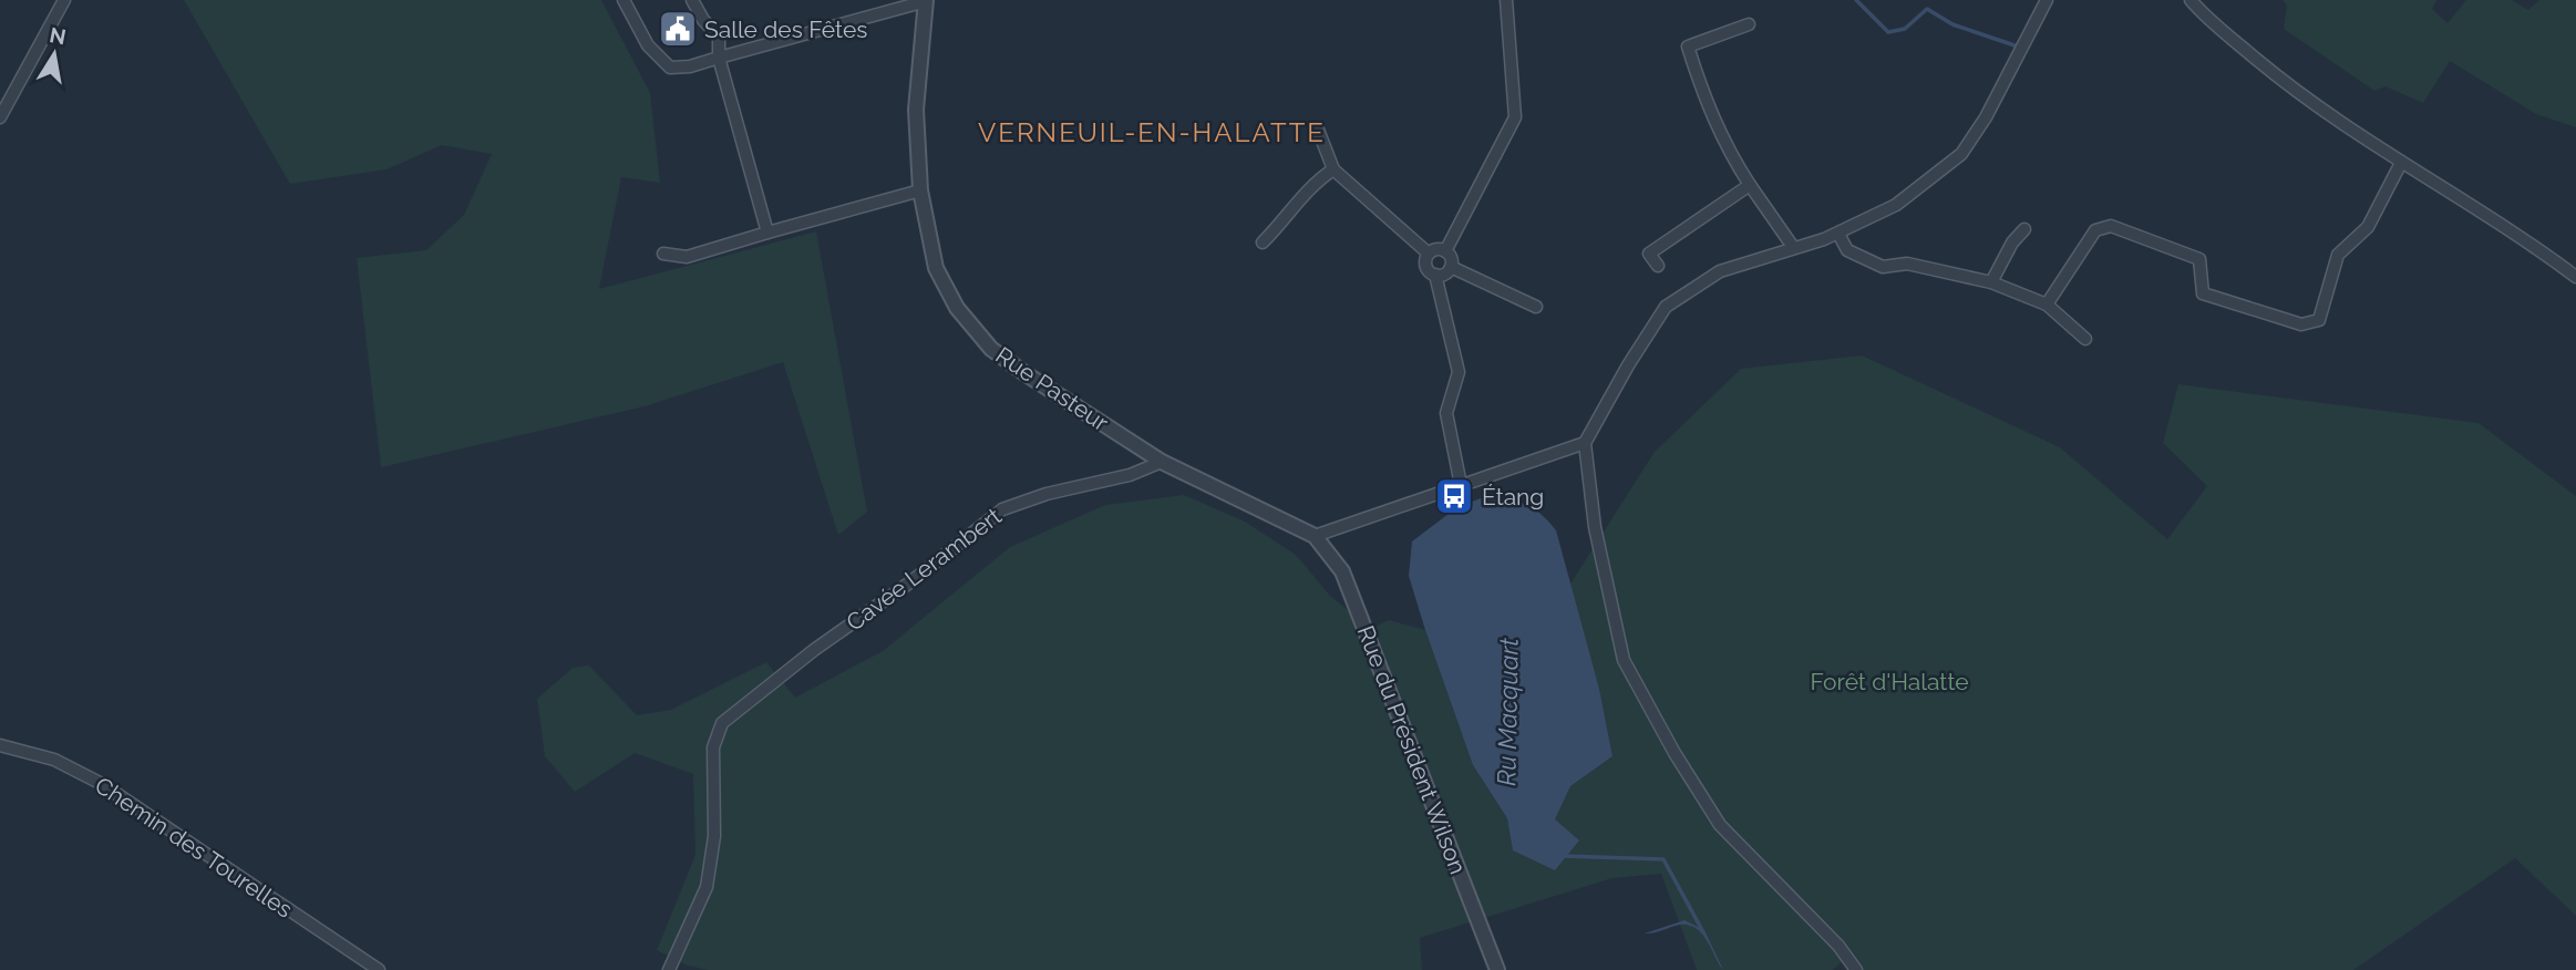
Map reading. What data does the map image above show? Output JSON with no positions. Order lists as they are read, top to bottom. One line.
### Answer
{"streets":{"street":["Rue Pasteur","Cavée Lerambert","Rue du Président Wilson","Chemin des Tourelles"]},"crossings":[["Rue Pasteur","Cavée Lerambert"],["Rue Pasteur","Rue du Président Wilson"]],"districts":["VERNEUIL-EN-HALATTE"],"water":["Ru Macquart"],"parks":["Forêt d'Halatte"],"places":{"public building":["Salle des Fêtes"],"bus stop":["Étang"]},"north":"top"}
